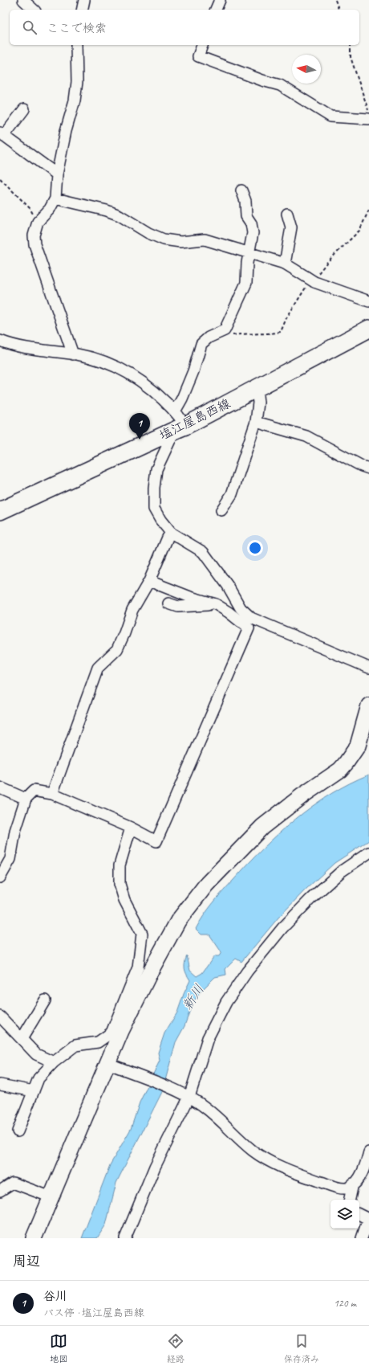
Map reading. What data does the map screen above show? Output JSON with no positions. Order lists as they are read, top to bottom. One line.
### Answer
{"streets":{"main road":["塩江屋島西線"]},"water":["新川"],"north":"left","page":{"search":"ここで検索","pins":"1","heading":"周辺","list":[{"mark":"1","name":"谷川","note":"バス停 · 塩江屋島西線","value":"120 m"}],"nav":["地図","経路","保存済み"]}}
